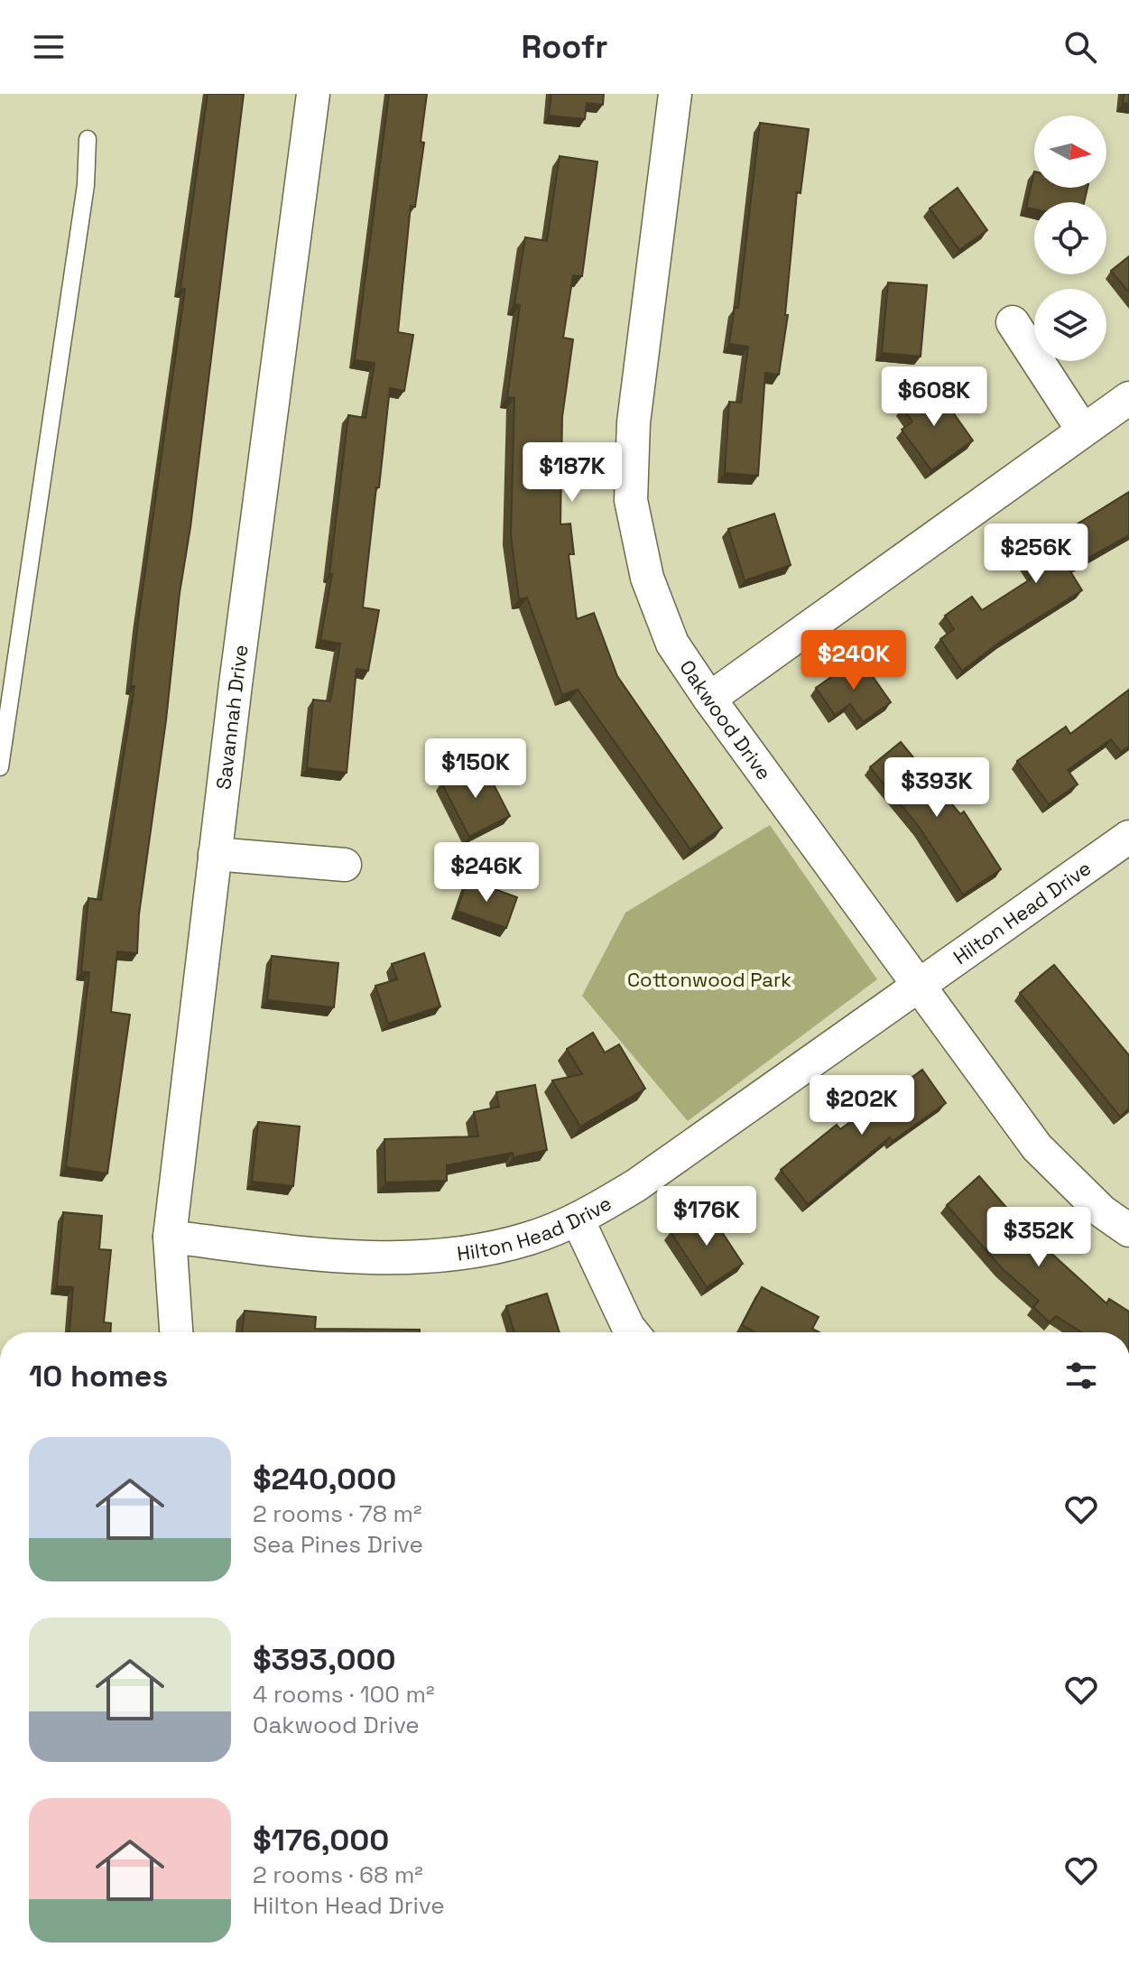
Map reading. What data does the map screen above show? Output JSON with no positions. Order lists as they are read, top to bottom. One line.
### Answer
{"streets":{"street":["Savannah Drive","Oakwood Drive","Hilton Head Drive"]},"crossings":[["Savannah Drive","Hilton Head Drive"],["Oakwood Drive","Hilton Head Drive"]],"parks":["Cottonwood Park"],"north":"right","page":{"header":"Roofr","price":["$608K","$187K","$256K","$240K","$150K","$393K","$246K","$202K","$176K","$352K"],"heading":"10 homes","list":[{"name":"$240,000","note":"2 rooms · 78 m² · Sea Pines Drive"},{"name":"$393,000","note":"4 rooms · 100 m² · Oakwood Drive"},{"name":"$176,000","note":"2 rooms · 68 m² · Hilton Head Drive"}]}}
